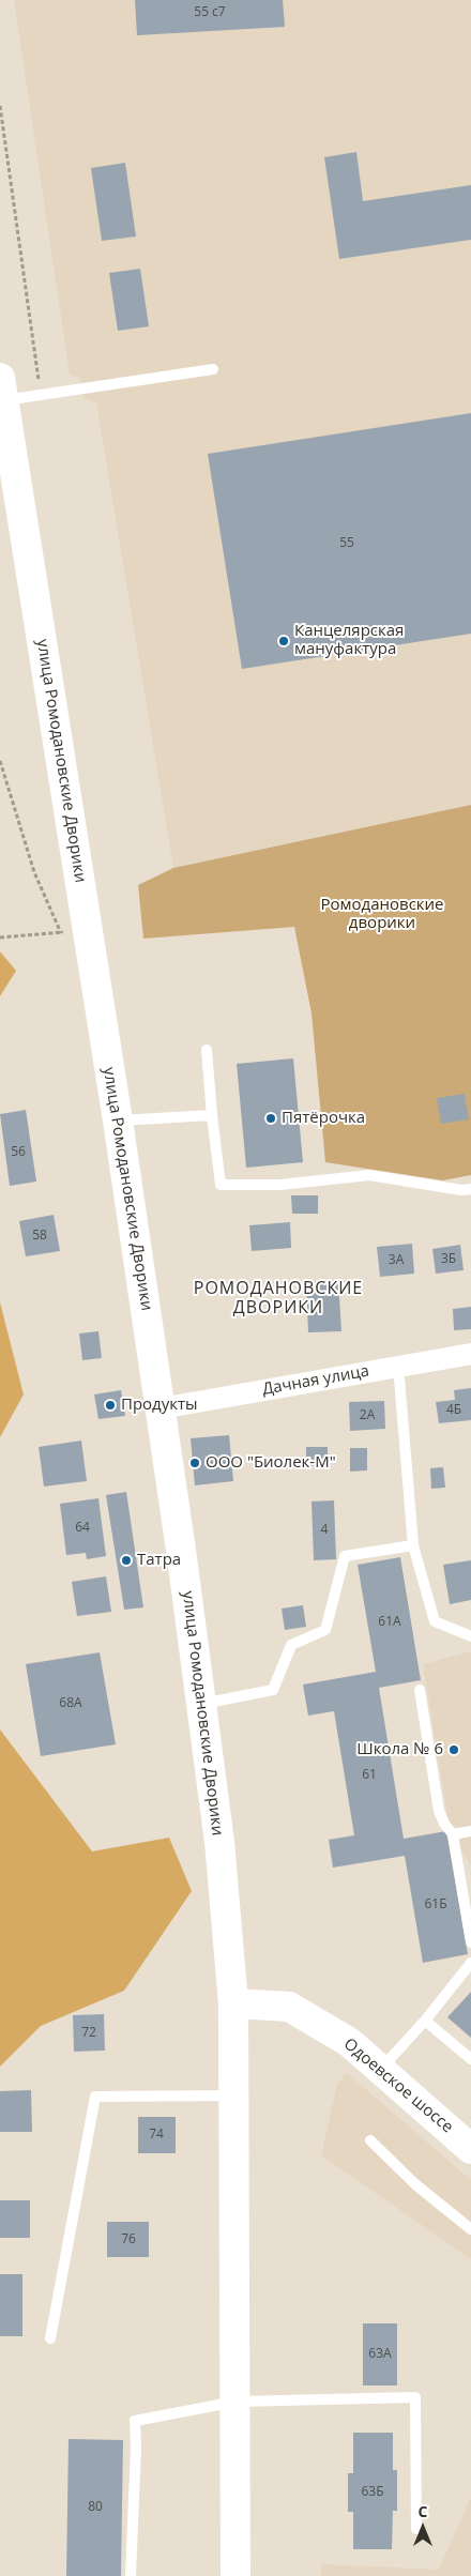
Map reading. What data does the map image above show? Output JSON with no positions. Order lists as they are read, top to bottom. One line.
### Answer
{"streets":{"street":["улица Ромодановские Дворики","Дачная улица","Одоевское шоссе"]},"crossings":[["улица Ромодановские Дворики","Дачная улица"],["улица Ромодановские Дворики","Одоевское шоссе"]],"districts":["РОМОДАНОВСКИЕ ДВОРИКИ"],"parks":["Ромодановские дворики"],"places":["Канцелярская мануфактура","Пятёрочка","Продукты","ООО \"Биолек-М\"","Татра","Школа № 6"],"house_numbers":["55 с7","55","56","58","3Б","3А","4Б","2А","64","4","61А","68А","61","61Б","72","74","76","63А","63Б","80"],"north":"top"}
